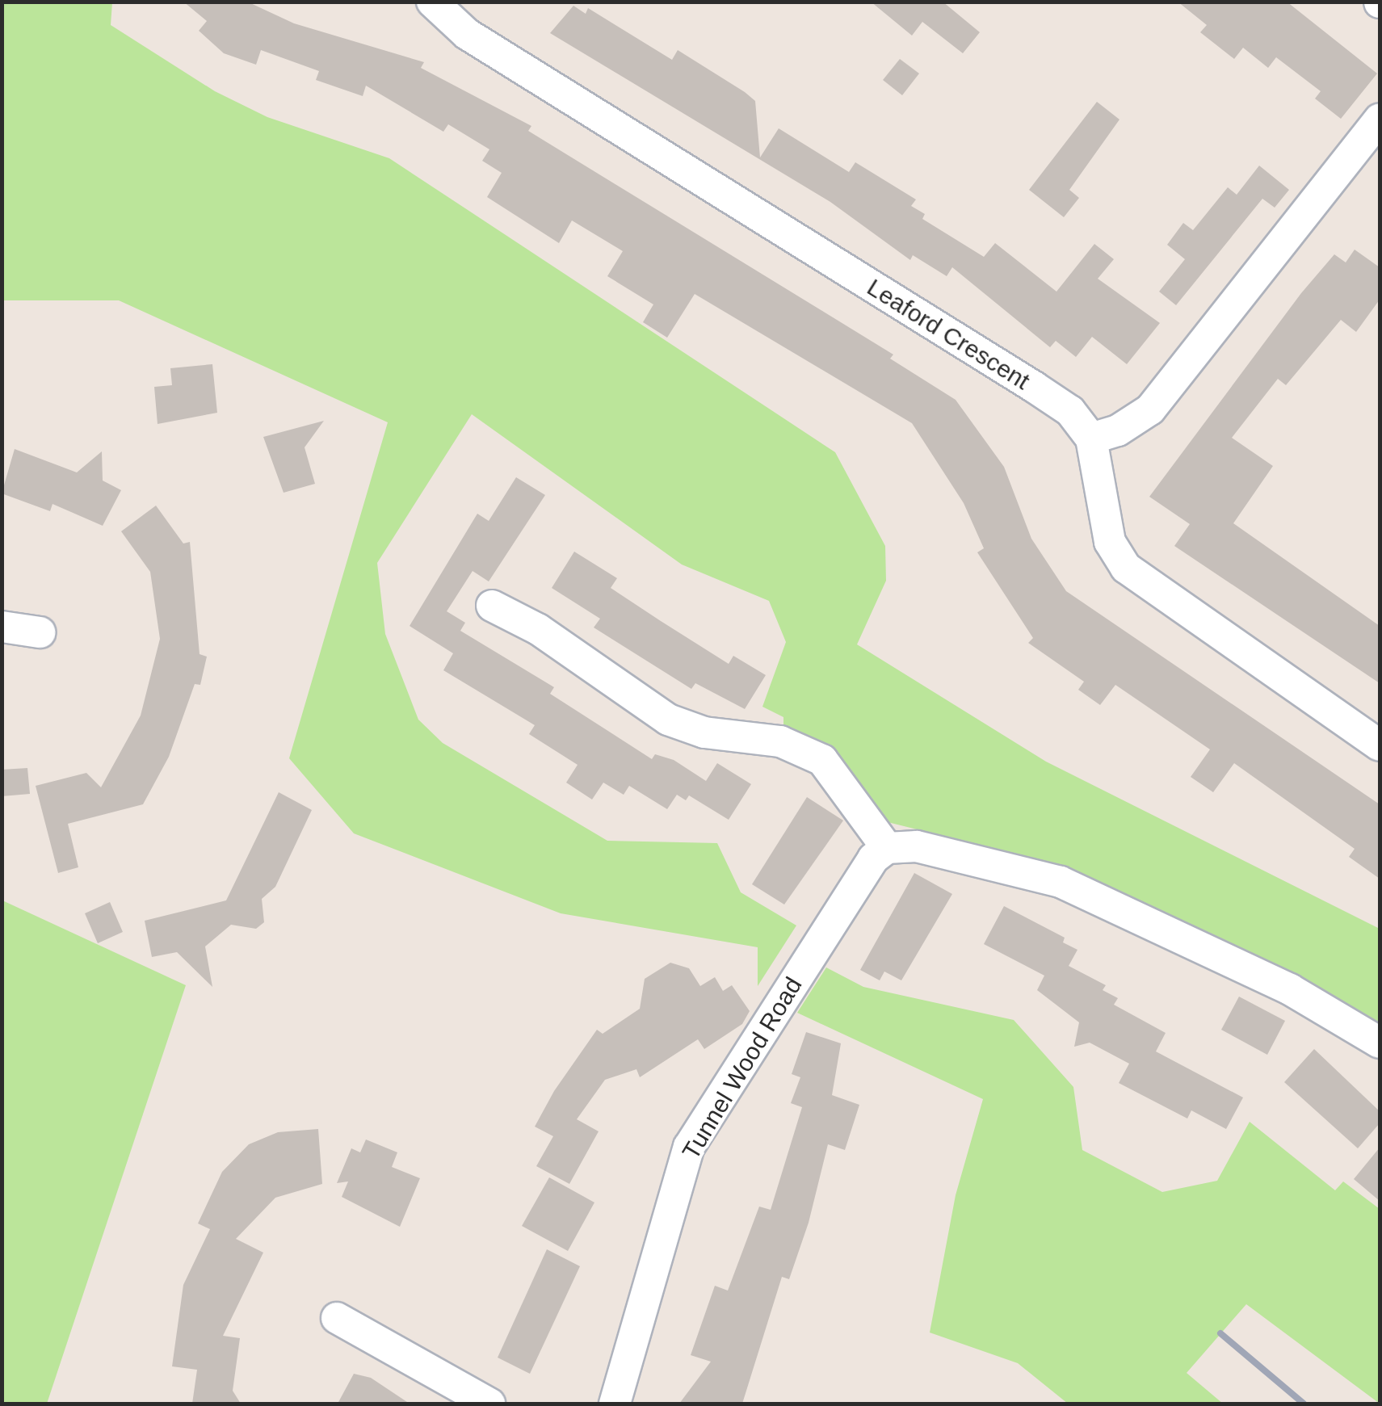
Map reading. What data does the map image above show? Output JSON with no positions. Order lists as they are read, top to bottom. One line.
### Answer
{"streets":{"street":["Leaford Crescent","Tunnel Wood Road"]}}
